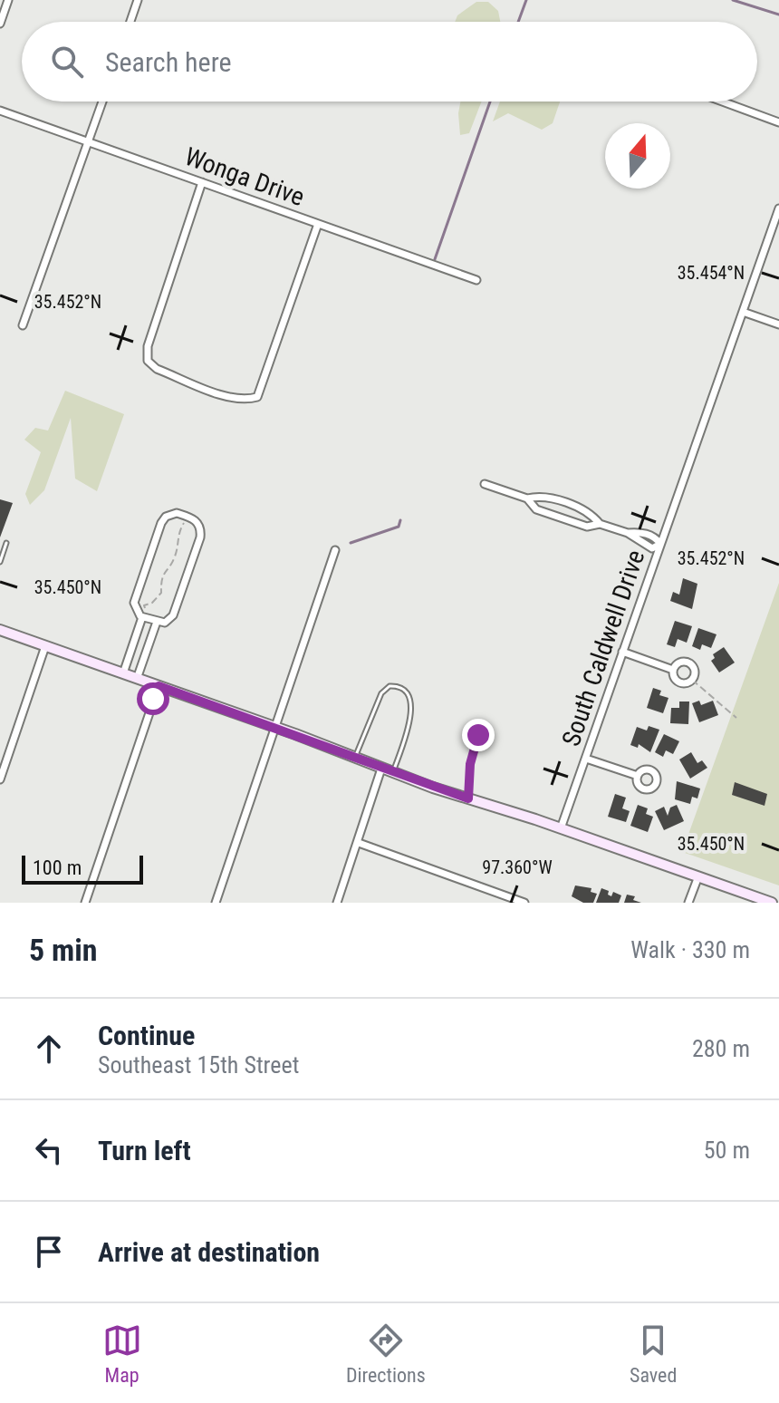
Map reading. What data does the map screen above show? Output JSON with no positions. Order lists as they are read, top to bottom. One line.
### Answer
{"streets":{"street":["Wonga Drive","South Caldwell Drive"]},"scale_bar":"100 m","north":"top","page":{"search":"Search here","scale":"100 m","heading":["5 min","Walk · 330 m"],"list":[["Continue","Southeast 15th Street","280 m"],["Turn left","50 m"],"Arrive at destination"],"nav":["Map","Directions","Saved"]},"coordinates":["35.454°N","35.452°N","35.450°N","97.360°W"]}
